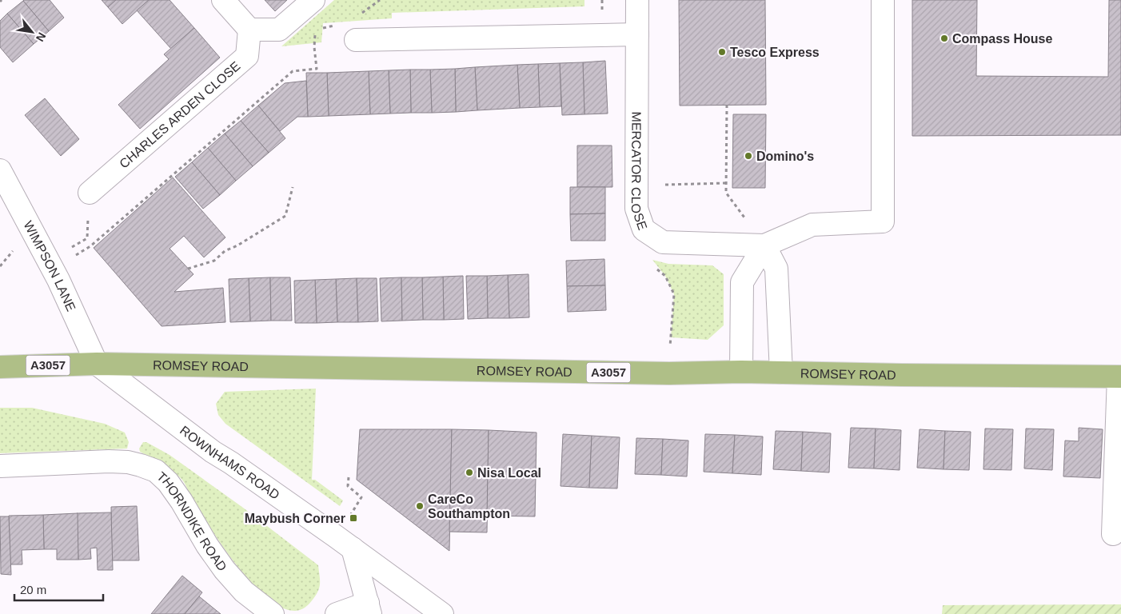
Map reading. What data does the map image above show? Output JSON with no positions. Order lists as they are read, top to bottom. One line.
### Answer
{"streets":{"main road":["A3057","ROMSEY ROAD"],"street":["CHARLES ARDEN CLOSE","MERCATOR CLOSE","WIMPSON LANE","ROWNHAMS ROAD","THORNDIKE ROAD"]},"crossings":[["WIMPSON LANE","ROMSEY ROAD"],["WIMPSON LANE","ROWNHAMS ROAD"],["ROMSEY ROAD","ROWNHAMS ROAD"]],"places":{"other":["Compass House","Tesco Express","Domino's","Nisa Local","CareCo Southampton"],"transit":["Maybush Corner"]},"scale_bar":"20 m","north":"bottom right"}
